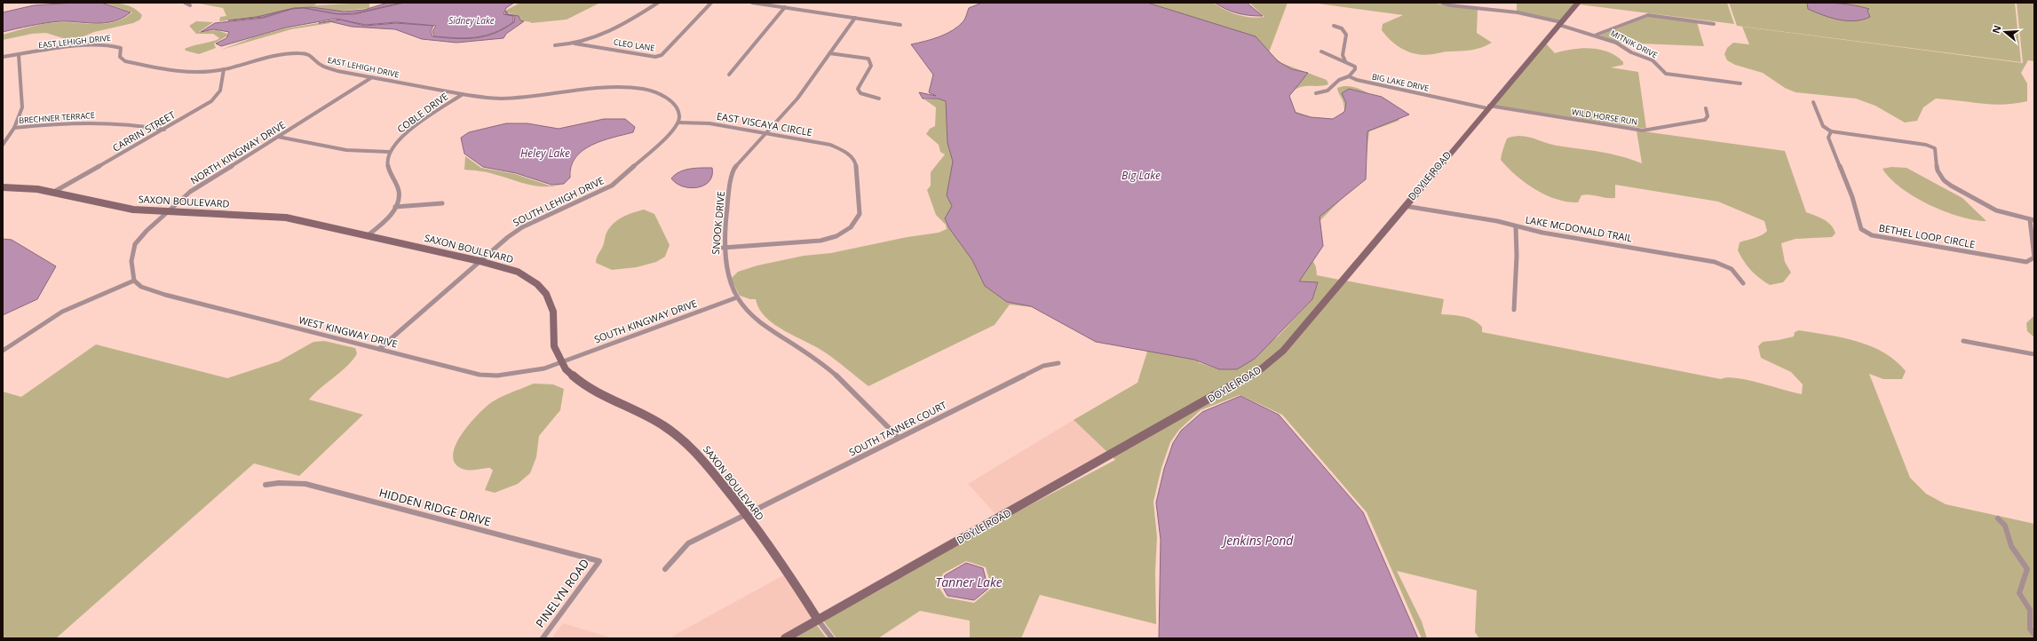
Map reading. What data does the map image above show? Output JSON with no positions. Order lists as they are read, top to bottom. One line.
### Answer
{"streets":{"main road":["DOYLE ROAD","SAXON BOULEVARD"],"street":["EAST LEHIGH DRIVE","MITNIK DRIVE","CLEO LANE","BIG LAKE DRIVE","COBLE DRIVE","WILD HORSE RUN","BRECHNER TERRACE","EAST VISCAYA CIRCLE","CARRIN STREET","NORTH KINGWAY DRIVE","SOUTH LEHIGH DRIVE","SNOOK DRIVE","LAKE MCDONALD TRAIL","BETHEL LOOP CIRCLE","SOUTH KINGWAY DRIVE","WEST KINGWAY DRIVE","SOUTH TANNER COURT","HIDDEN RIDGE DRIVE","PINELYN ROAD"]},"crossings":[["EAST LEHIGH DRIVE","COBLE DRIVE"],["EAST LEHIGH DRIVE","EAST VISCAYA CIRCLE"],["EAST LEHIGH DRIVE","CARRIN STREET"],["EAST LEHIGH DRIVE","NORTH KINGWAY DRIVE"],["EAST LEHIGH DRIVE","SOUTH LEHIGH DRIVE"],["MITNIK DRIVE","DOYLE ROAD"],["BIG LAKE DRIVE","WILD HORSE RUN"],["BIG LAKE DRIVE","DOYLE ROAD"],["WILD HORSE RUN","DOYLE ROAD"],["BRECHNER TERRACE","CARRIN STREET"],["EAST VISCAYA CIRCLE","SOUTH LEHIGH DRIVE"],["EAST VISCAYA CIRCLE","SNOOK DRIVE"],["CARRIN STREET","SAXON BOULEVARD"],["NORTH KINGWAY DRIVE","SAXON BOULEVARD"],["NORTH KINGWAY DRIVE","WEST KINGWAY DRIVE"],["DOYLE ROAD","SAXON BOULEVARD"],["DOYLE ROAD","LAKE MCDONALD TRAIL"],["SAXON BOULEVARD","SOUTH LEHIGH DRIVE"],["SAXON BOULEVARD","SOUTH KINGWAY DRIVE"],["SAXON BOULEVARD","WEST KINGWAY DRIVE"],["SAXON BOULEVARD","SOUTH TANNER COURT"],["SOUTH LEHIGH DRIVE","WEST KINGWAY DRIVE"],["SNOOK DRIVE","SOUTH KINGWAY DRIVE"],["SNOOK DRIVE","SOUTH TANNER COURT"],["SOUTH KINGWAY DRIVE","WEST KINGWAY DRIVE"],["HIDDEN RIDGE DRIVE","PINELYN ROAD"]],"water":["Sidney Lake","Heley Lake","Big Lake","Jenkins Pond","Tanner Lake"],"north":"left"}
